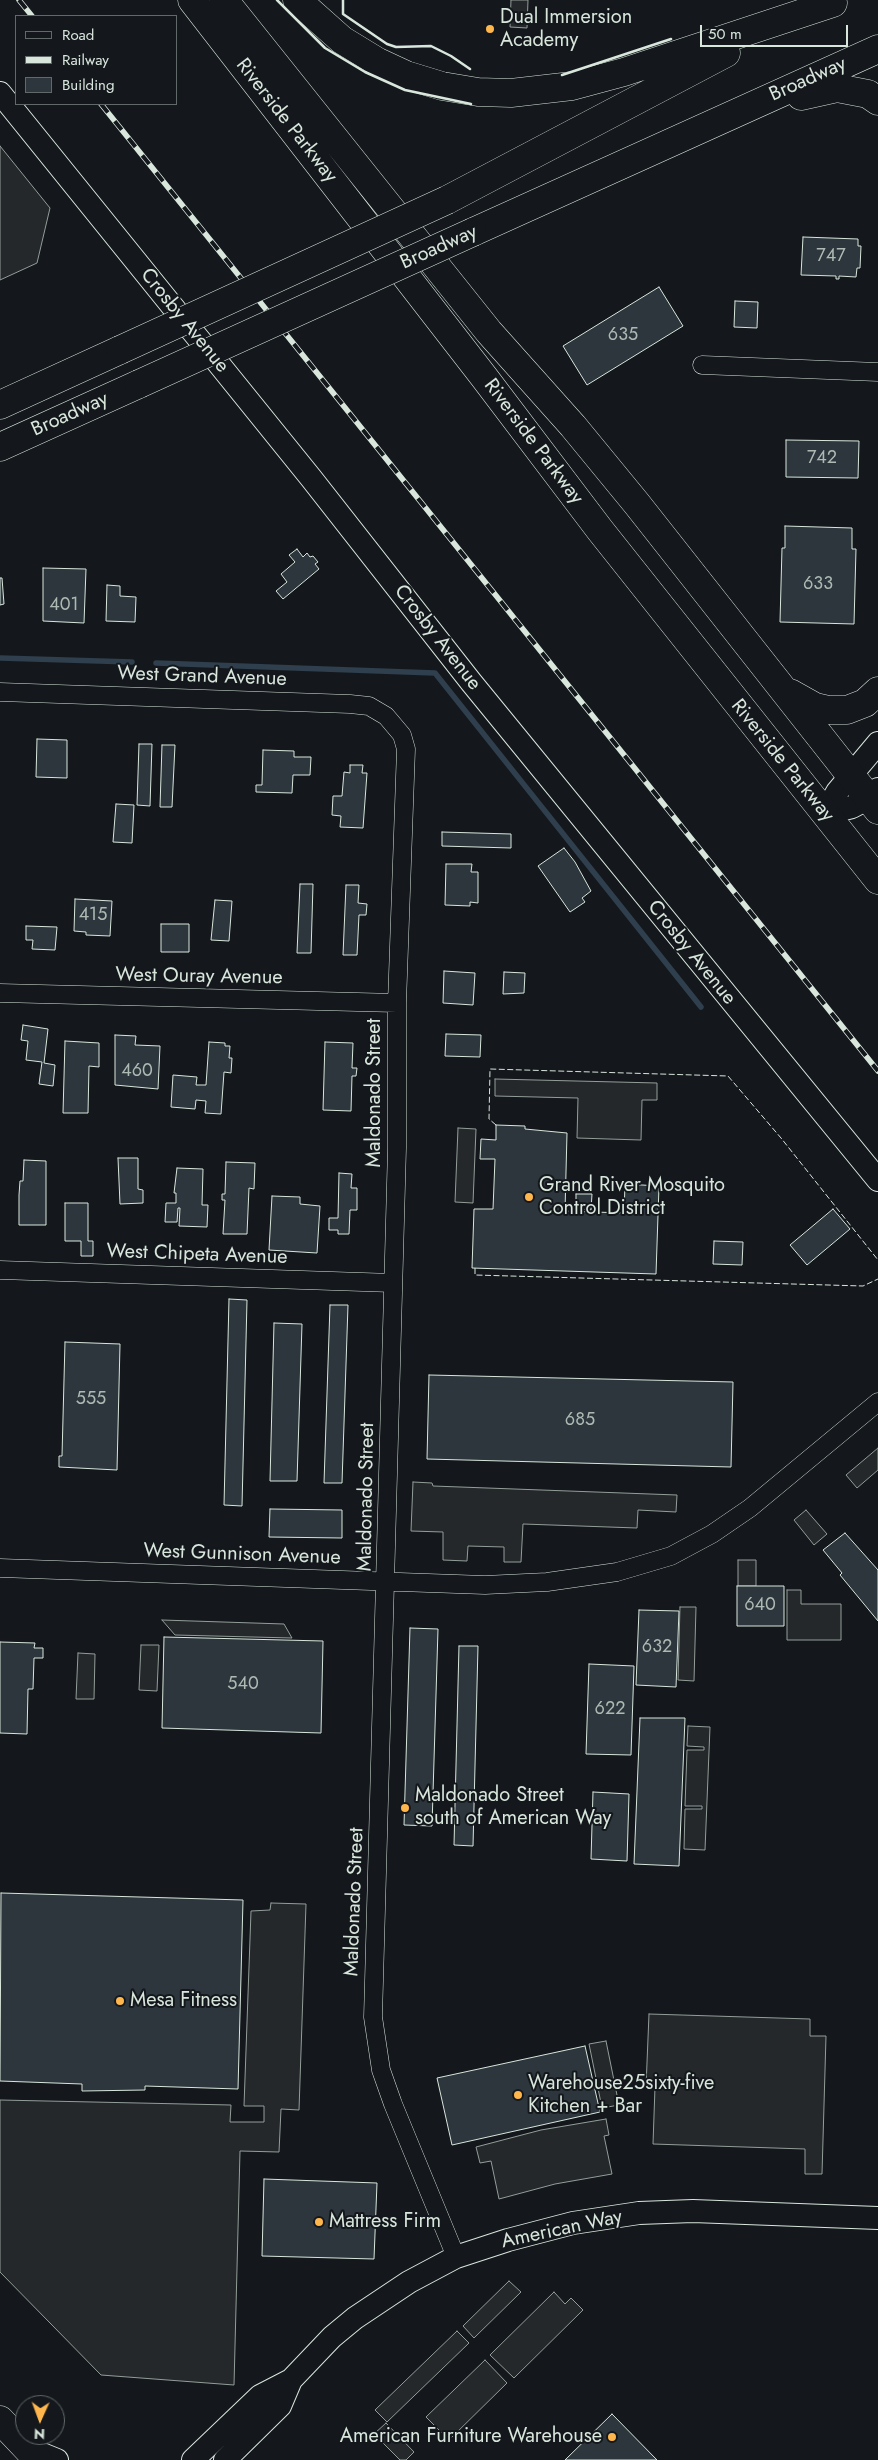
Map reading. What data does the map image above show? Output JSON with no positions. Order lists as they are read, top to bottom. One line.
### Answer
{"streets":{"main road":["Broadway","Riverside Parkway"],"street":["Crosby Avenue","West Grand Avenue","West Ouray Avenue","Maldonado Street","West Chipeta Avenue","West Gunnison Avenue","American Way"]},"crossings":[["West Grand Avenue","Maldonado Street"],["West Ouray Avenue","Maldonado Street"],["Maldonado Street","West Chipeta Avenue"],["Maldonado Street","West Gunnison Avenue"],["Maldonado Street","American Way"]],"places":["Dual Immersion Academy","Grand River Mosquito Control District","Maldonado Street south of American Way","Mesa Fitness","Warehouse25sixty-five Kitchen + Bar","Mattress Firm","American Furniture Warehouse"],"house_numbers":["747","635","742","633","401","415","460","555","685","640","632","540","622"],"legend":["Road","Railway","Building"],"scale_bar":"50 m","north":"bottom"}
